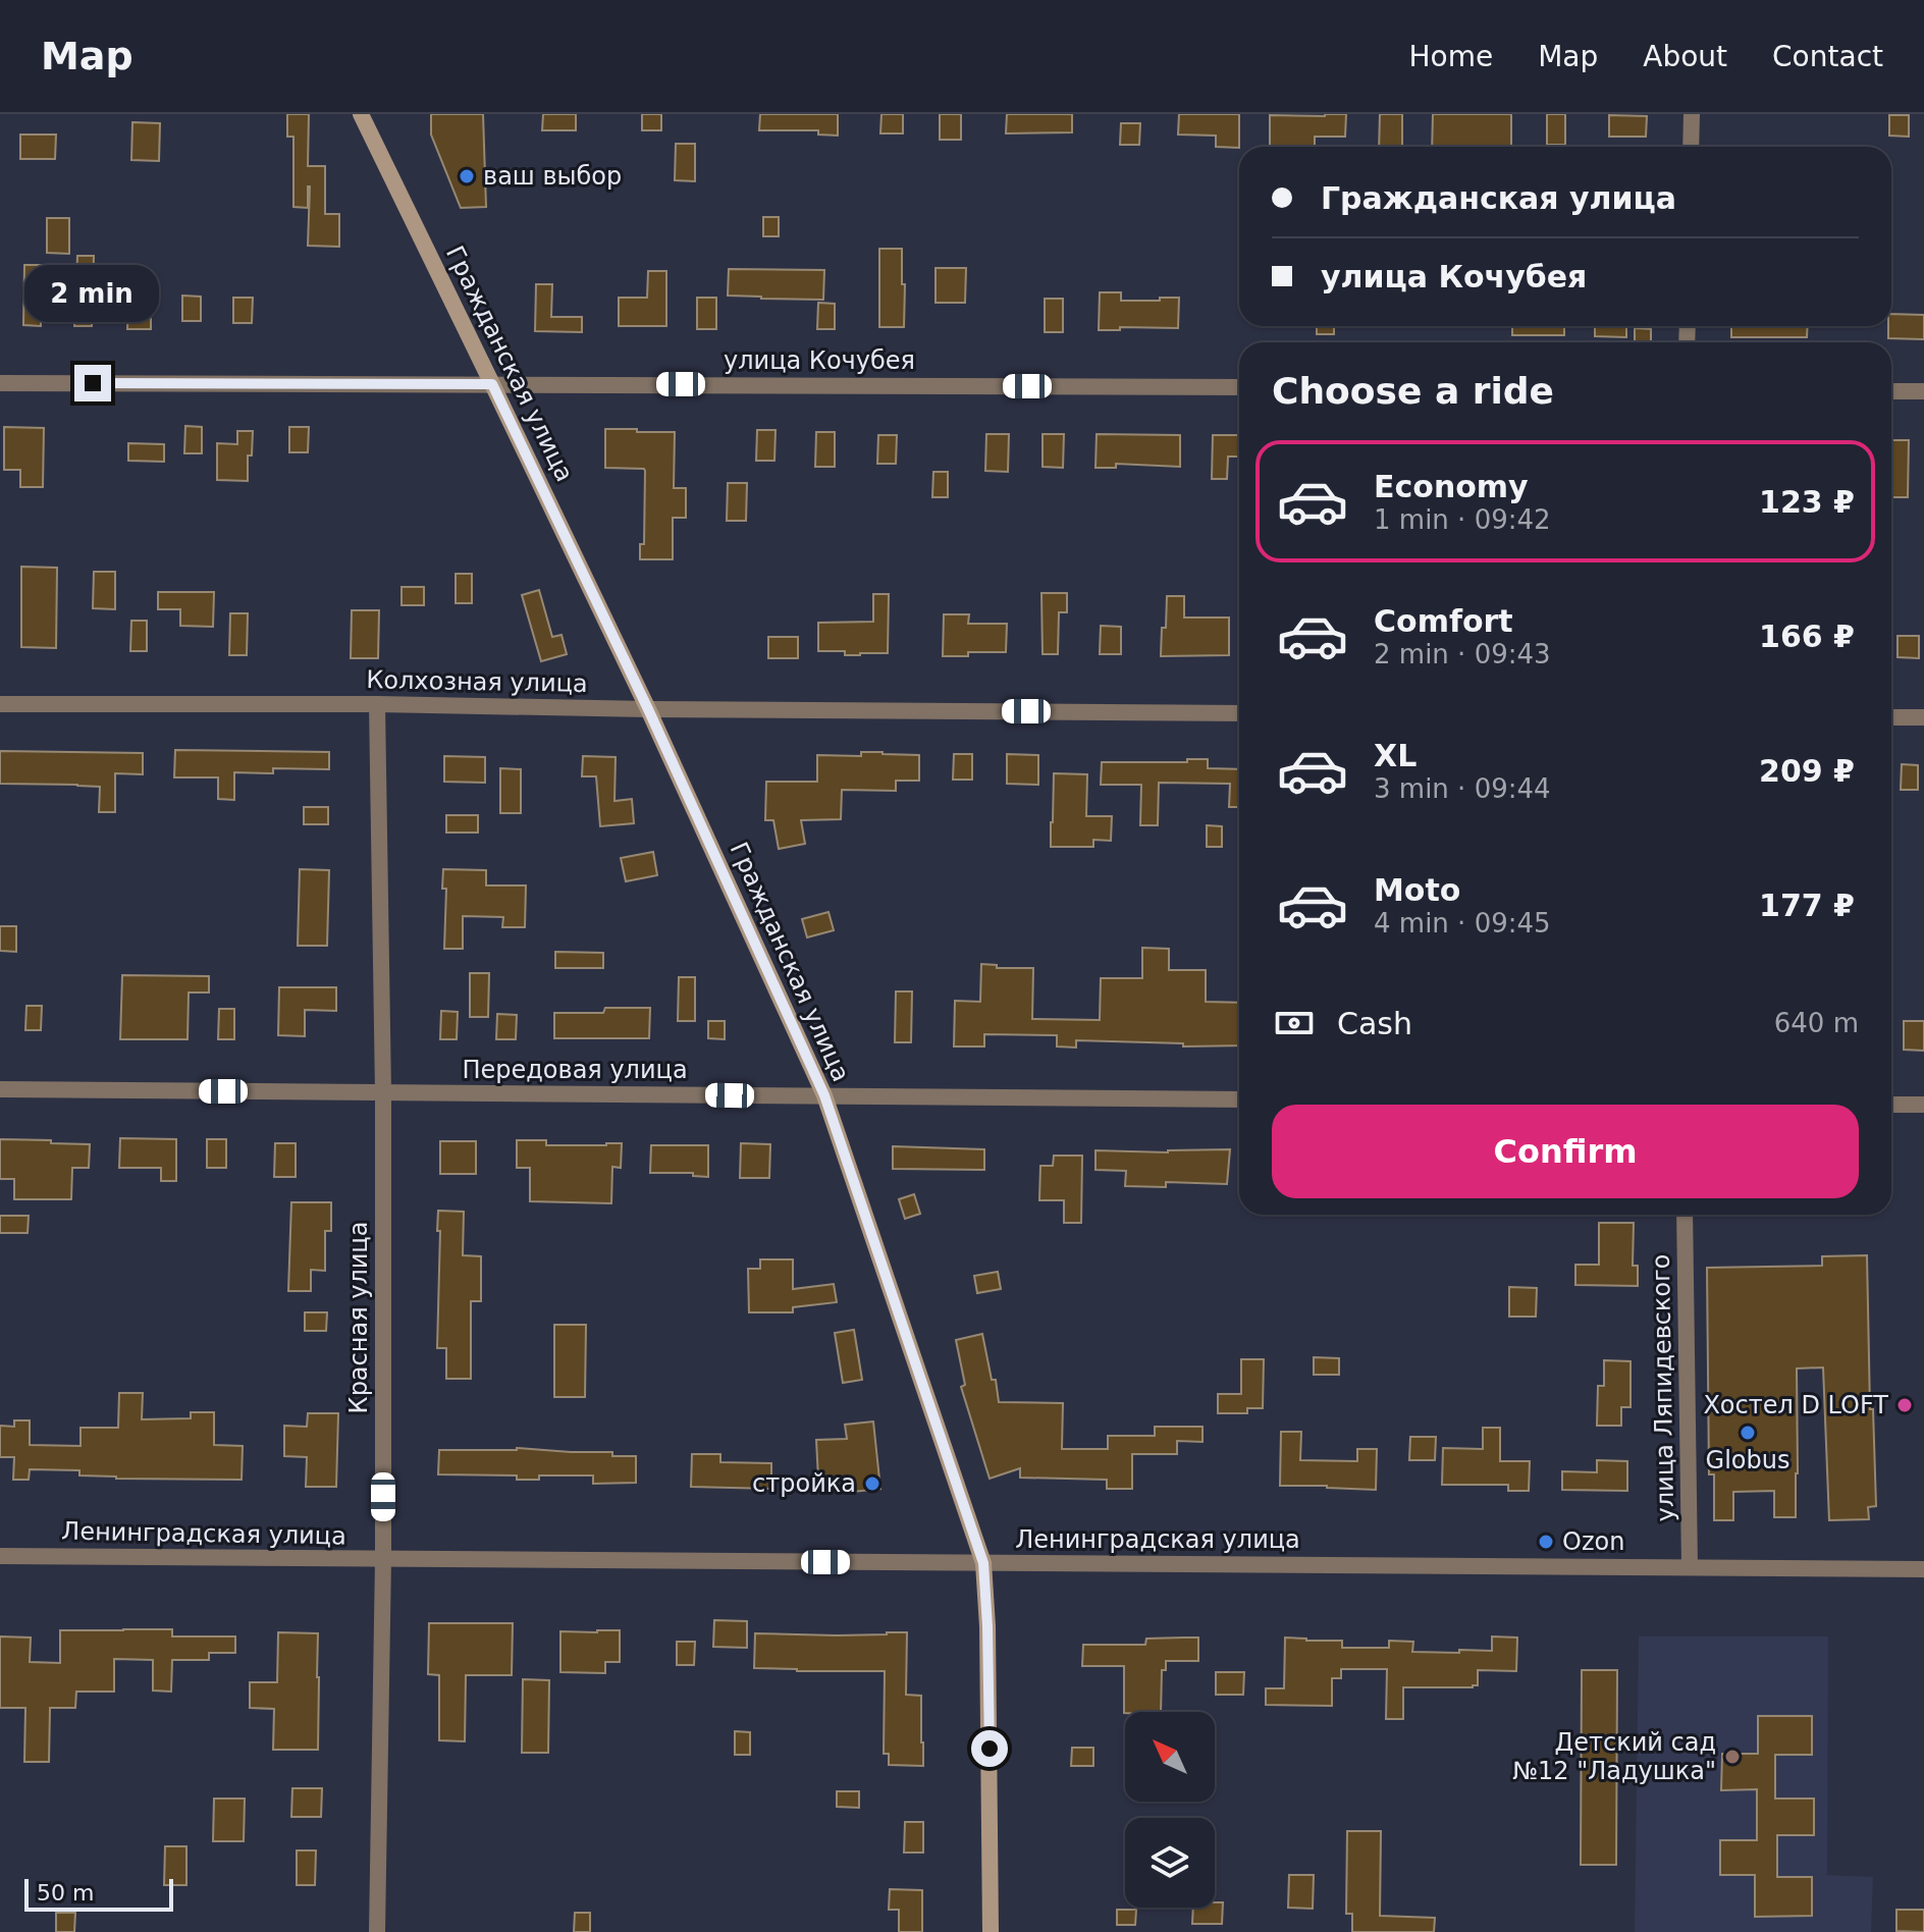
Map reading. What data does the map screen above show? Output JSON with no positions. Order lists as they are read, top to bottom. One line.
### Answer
{"streets":{"main road":["Гражданская улица"],"street":["улица Кочубея","Колхозная улица","Передовая улица","Красная улица","улица Ляпидевского","Ленинградская улица"]},"crossings":[["улица Кочубея","Гражданская улица"],["Гражданская улица","Колхозная улица"],["Гражданская улица","Передовая улица"],["Гражданская улица","Ленинградская улица"],["Колхозная улица","Красная улица"],["Передовая улица","Красная улица"],["Красная улица","Ленинградская улица"],["улица Ляпидевского","Ленинградская улица"]],"places":["ваш выбор","Хостел D LOFT","Globus","стройка","Ozon","Детский сад №12 \"Ладушка\""],"scale_bar":"50 m","north":"top left","page":{"header":"Map","nav":["Home","Map","About","Contact"],"banner":["Гражданская улица","улица Кочубея"],"bubble":"2 min","heading":"Choose a ride","list":[{"name":"Economy","note":"1 min · 09:42","value":"123 ₽"},{"name":"Comfort","note":"2 min · 09:43","value":"166 ₽"},{"name":"XL","note":"3 min · 09:44","value":"209 ₽"},{"name":"Moto","note":"4 min · 09:45","value":"177 ₽"}],"pay":["Cash","640 m"],"buttons":"Confirm","scale":"50 m"}}
